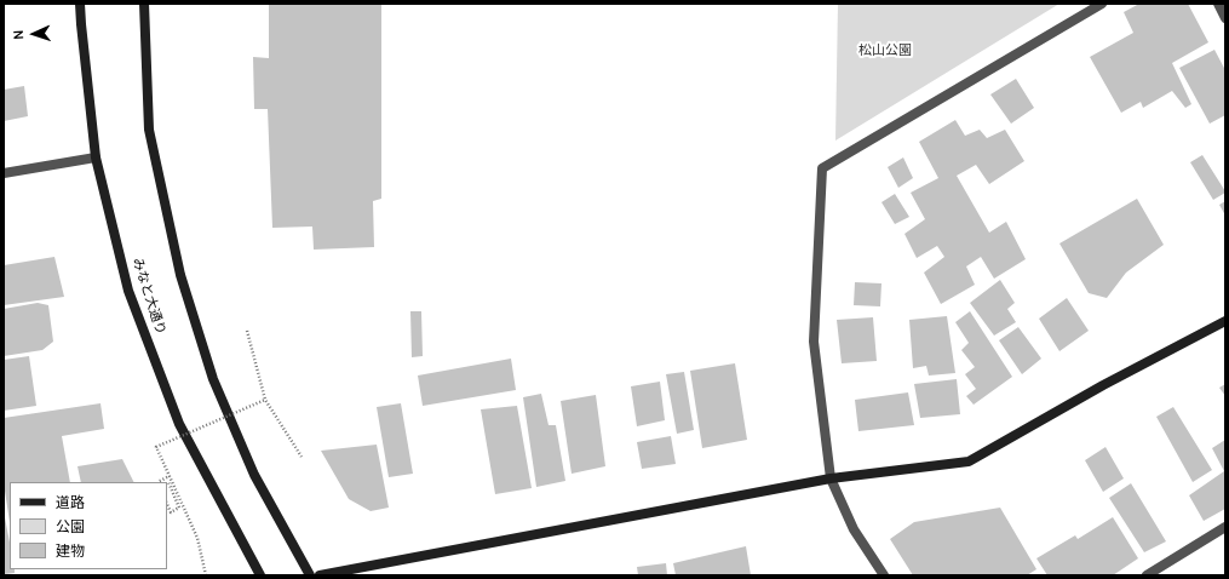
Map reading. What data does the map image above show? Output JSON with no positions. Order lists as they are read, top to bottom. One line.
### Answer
{"streets":{"street":["みなと大通り"]},"parks":["松山公園"],"legend":["道路","公園","建物"],"north":"left"}
